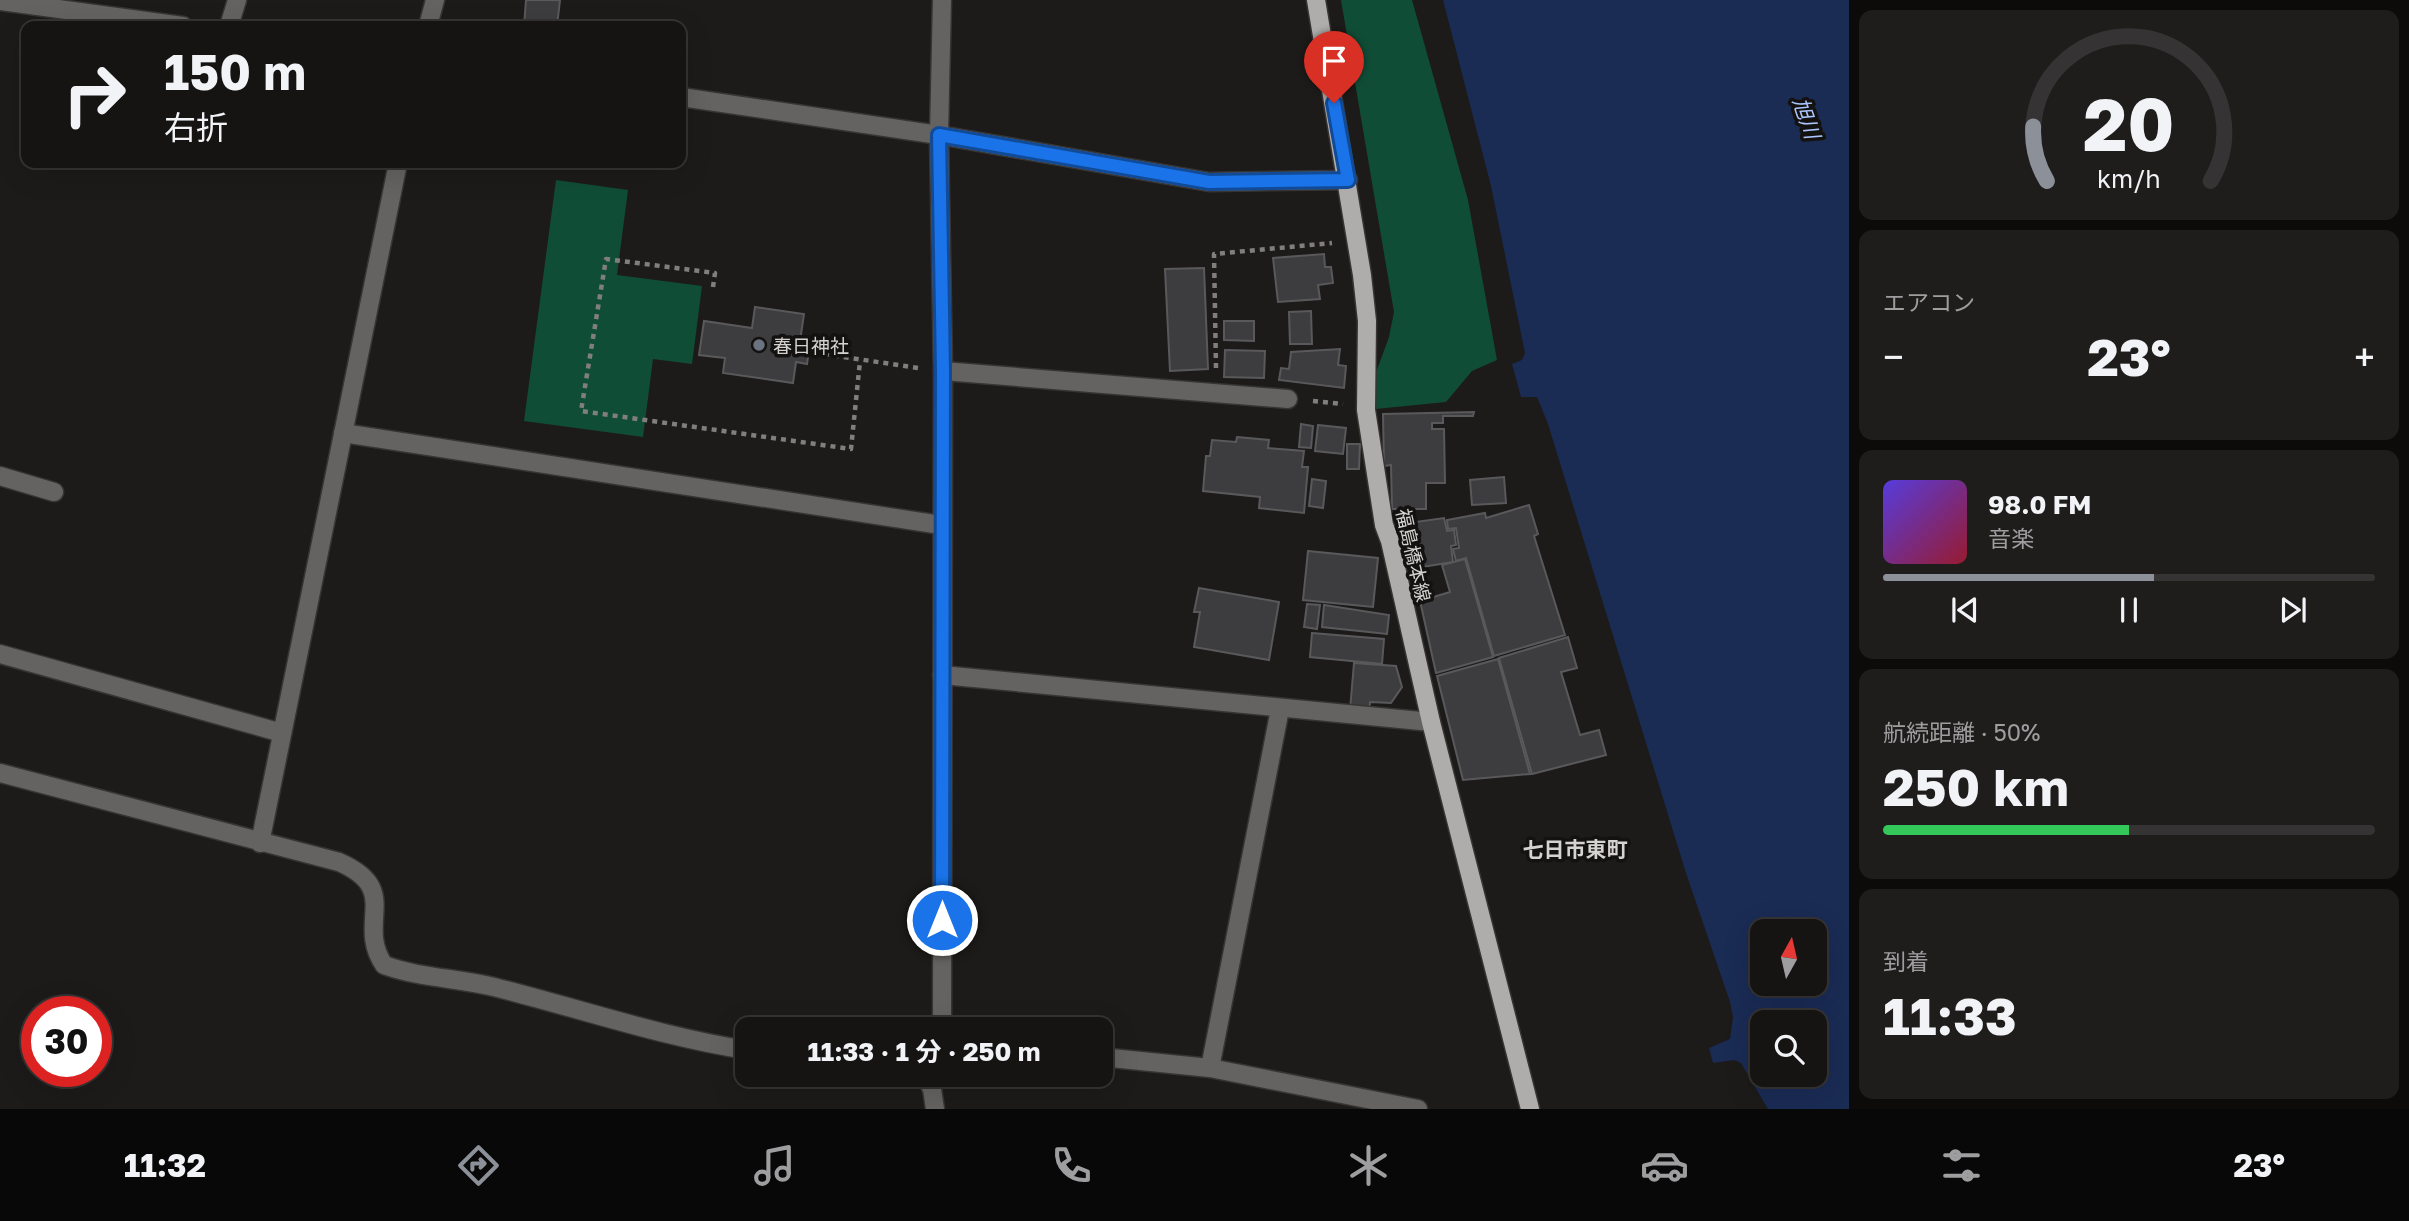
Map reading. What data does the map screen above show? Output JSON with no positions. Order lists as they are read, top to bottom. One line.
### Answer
{"streets":{"main road":["福島橋本線"]},"districts":["七日市東町"],"water":["旭川"],"places":["春日神社"],"north":"top","page":{"turn":["150 m","右折"],"tile":["エアコン",["航続距離 · 50%","250 km"],["到着","11:33"]],"heat":["−","23°","+"],"song":["98.0 FM","音楽"],"limit":"30","trip":"11:33 · 1 分 · 250 m","tabs":["11:32","23°"],"gauge":["20","km/h"]}}
